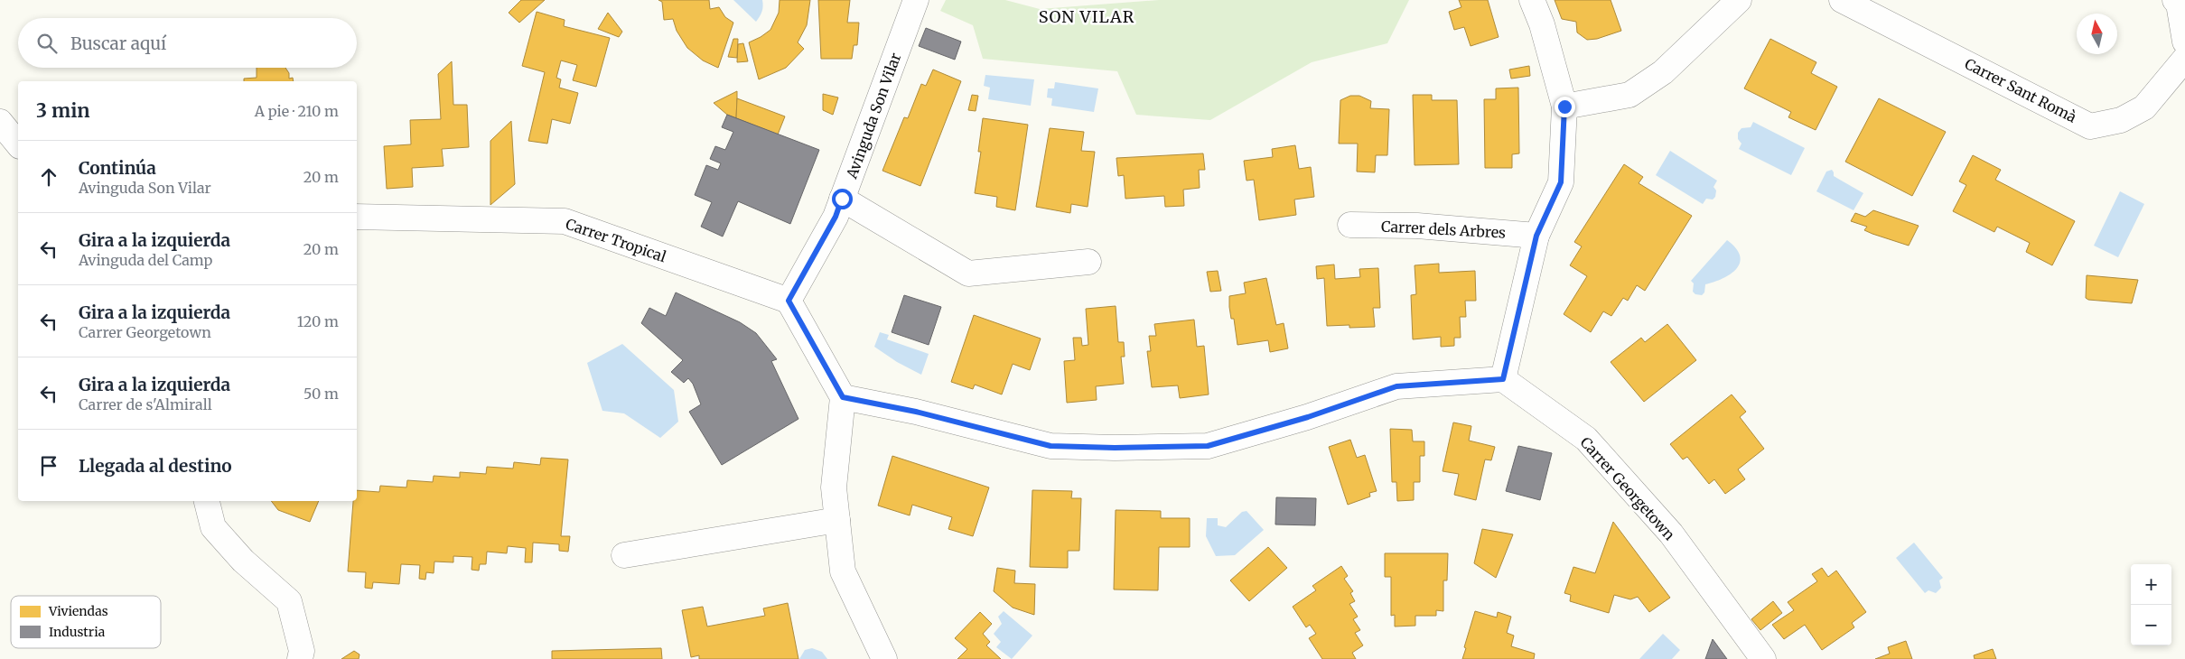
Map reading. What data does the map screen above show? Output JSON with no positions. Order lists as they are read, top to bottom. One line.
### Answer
{"streets":{"street":["Carrer Sant Romà","Avinguda Son Vilar","Carrer dels Arbres","Carrer Tropical","Carrer Georgetown"]},"crossings":[["Avinguda Son Vilar","Carrer Tropical"]],"districts":["SON VILAR"],"legend":["Viviendas","Industria"],"north":"top","page":{"search":"Buscar aquí","heading":["3 min","A pie · 210 m"],"list":[["Continúa","Avinguda Son Vilar","20 m"],["Gira a la izquierda","Avinguda del Camp","20 m"],["Gira a la izquierda","Carrer Georgetown","120 m"],["Gira a la izquierda","Carrer de s'Almirall","50 m"],"Llegada al destino"],"map_buttons":["+","−"]}}
